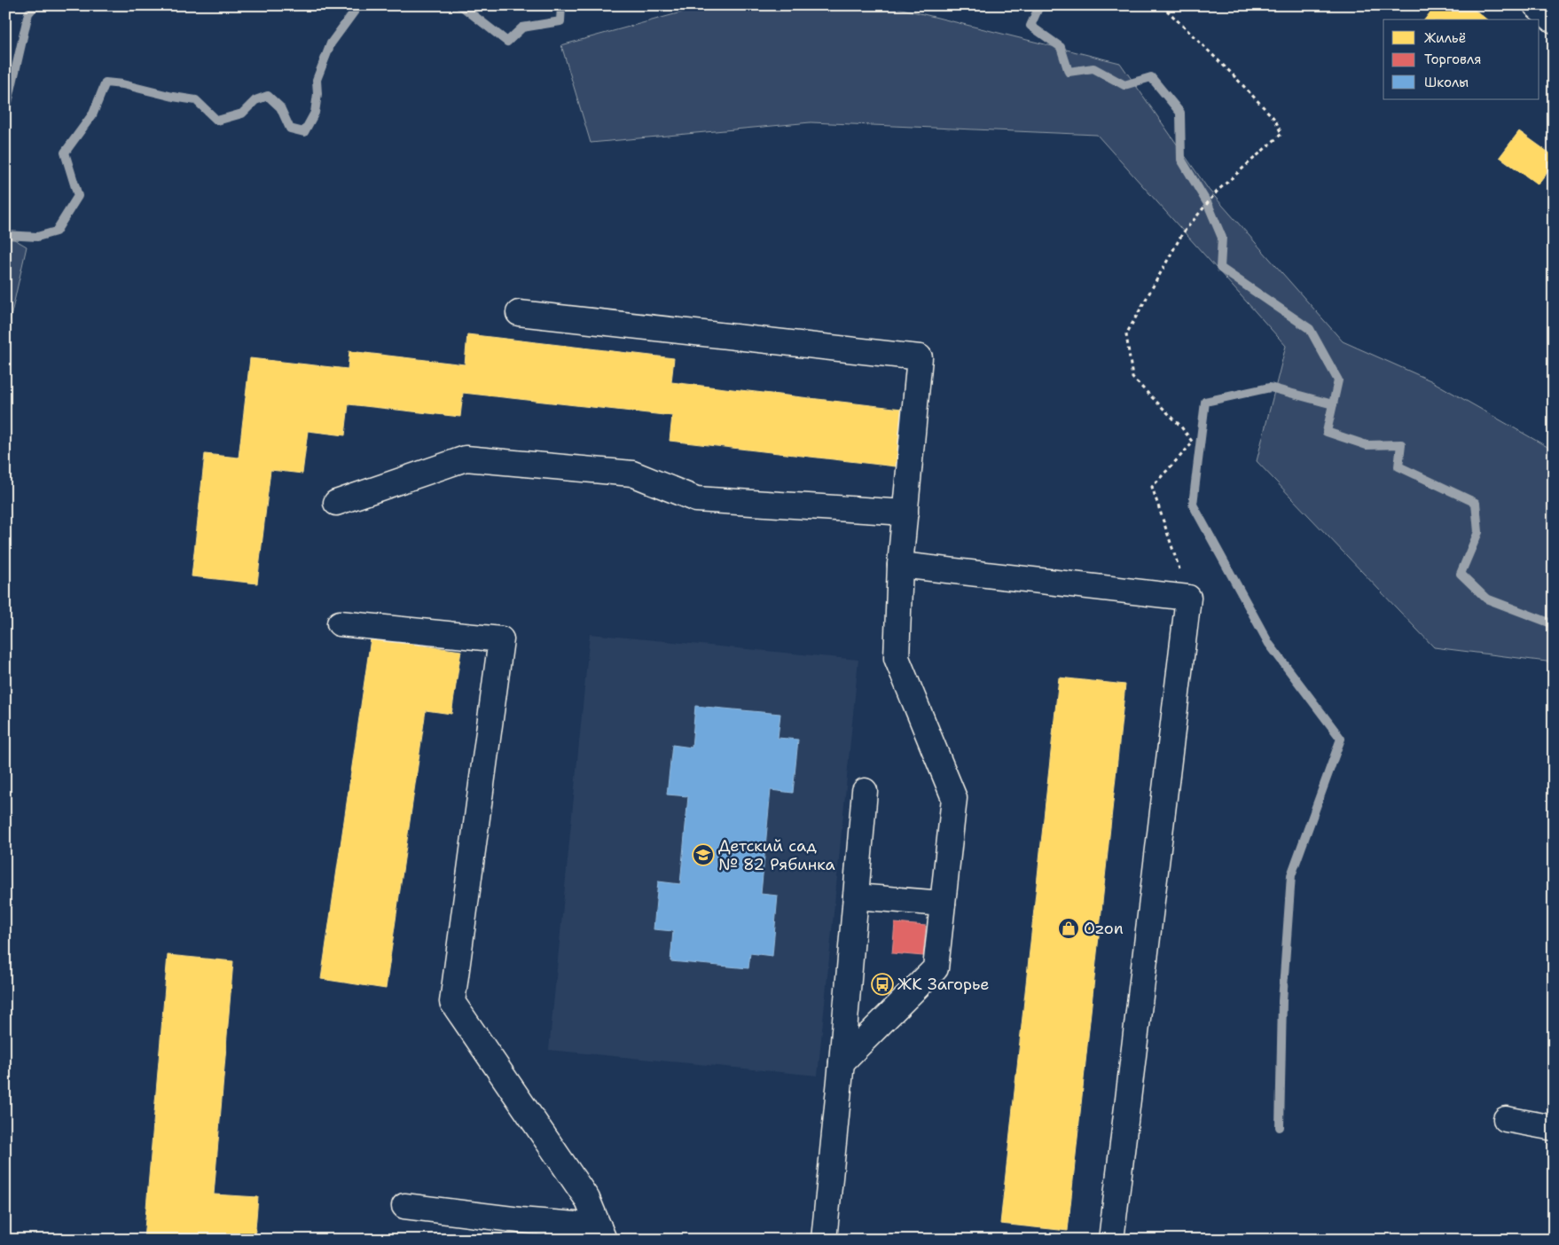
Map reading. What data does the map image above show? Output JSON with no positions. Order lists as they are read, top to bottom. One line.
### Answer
{"places":{"school or university":["Детский сад № 82 Рябинка"],"shop":["Ozon"],"bus stop":["ЖК Загорье"]},"legend":["Жильё","Торговля","Школы"]}
